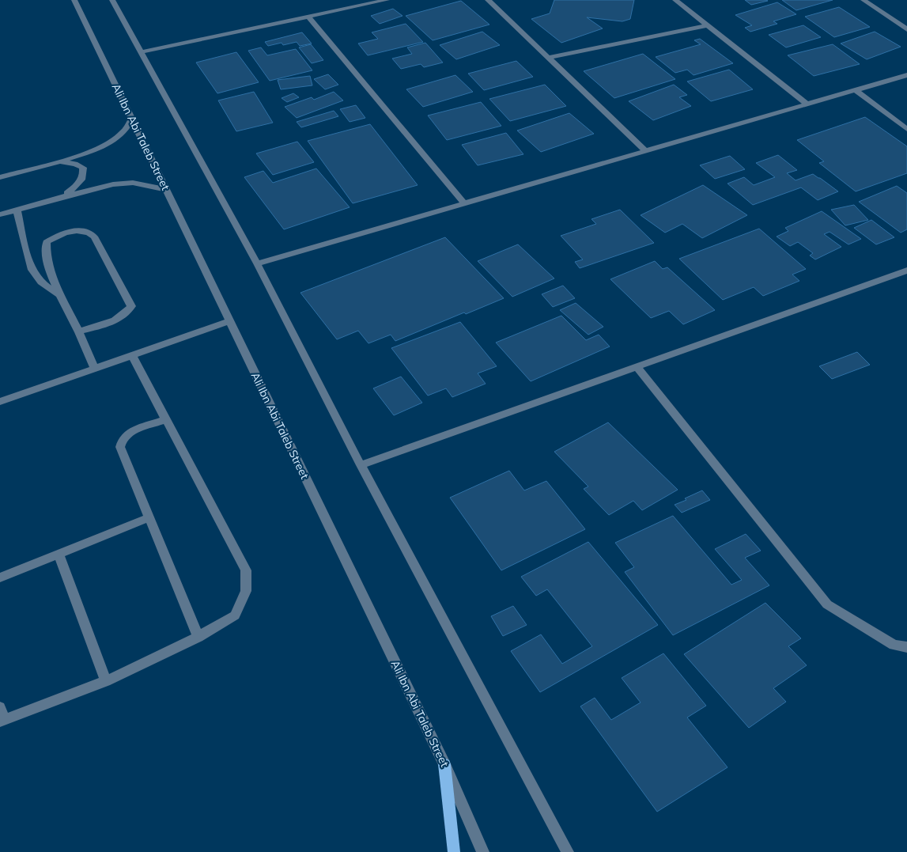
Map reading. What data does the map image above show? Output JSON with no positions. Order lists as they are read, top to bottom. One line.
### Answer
{"streets":{"street":["Ali Ibn Abi Taleb Street"]}}
